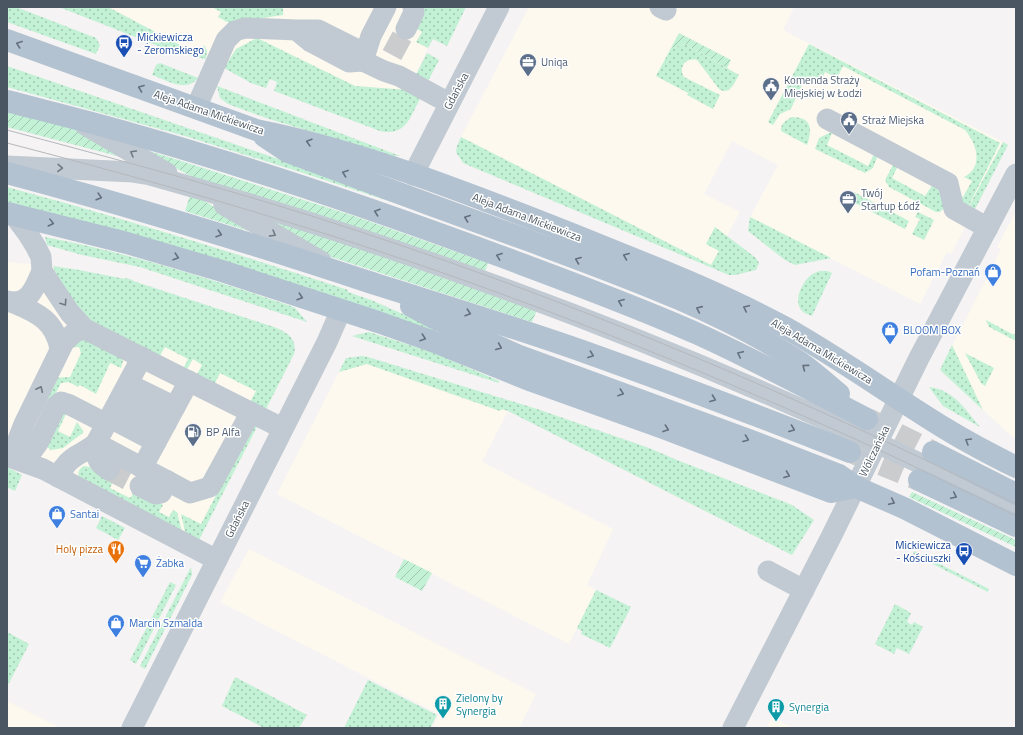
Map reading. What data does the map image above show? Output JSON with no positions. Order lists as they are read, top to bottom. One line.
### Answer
{"streets":{"main road":["Aleja Adama Mickiewicza"],"street":["Gdańska","Wólczańska"]},"crossings":[["Gdańska","Aleja Adama Mickiewicza"],["Aleja Adama Mickiewicza","Wólczańska"]],"places":{"bus stop":["Mickiewicza - Żeromskiego","Mickiewicza - Kościuszki"],"office":["Uniqa","Twój Startup Łódź"],"public building":["Komenda Straży Miejskiej w Łodzi","Straż Miejska"],"shop":["Pofam-Poznań","BLOOM BOX","Santai","Marcin Szmalda"],"fuel station":["BP Alfa"],"restaurant":["Holy pizza"],"supermarket":["Żabka"],"building":["Zielony by Synergia","Synergia"]}}
